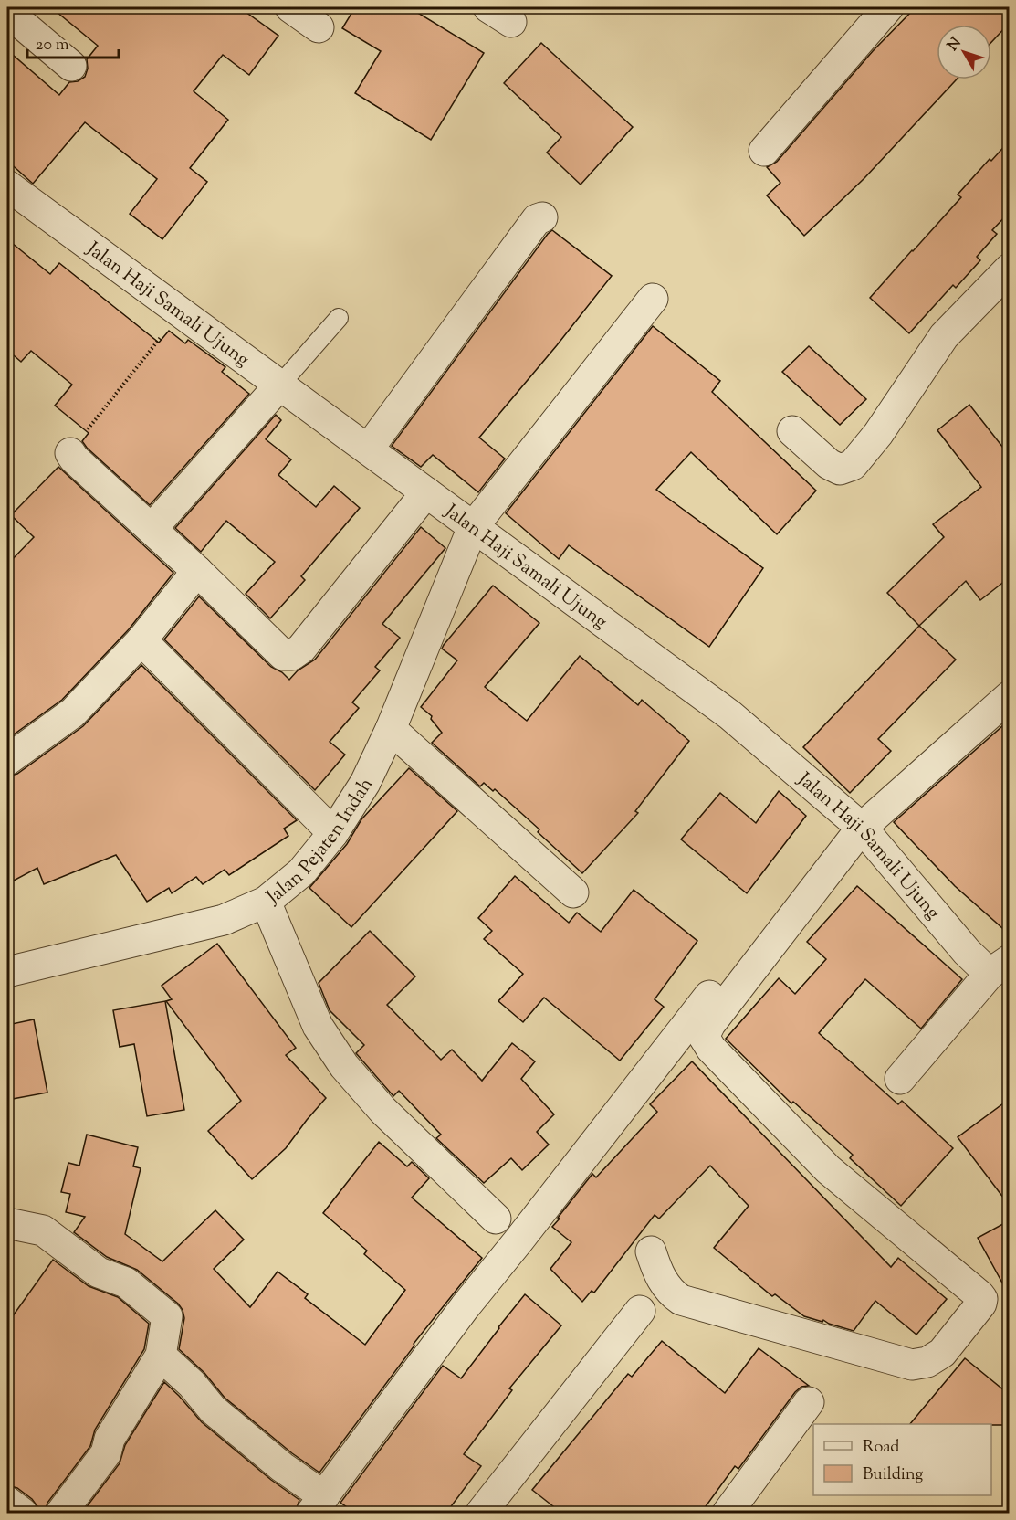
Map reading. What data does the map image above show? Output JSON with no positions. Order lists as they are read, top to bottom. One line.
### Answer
{"streets":{"street":["Jalan Haji Samali Ujung","Jalan Pejaten Indah"]},"crossings":[["Jalan Haji Samali Ujung","Jalan Pejaten Indah"]],"legend":["Road","Building"],"scale_bar":"20 m","north":"top left"}
